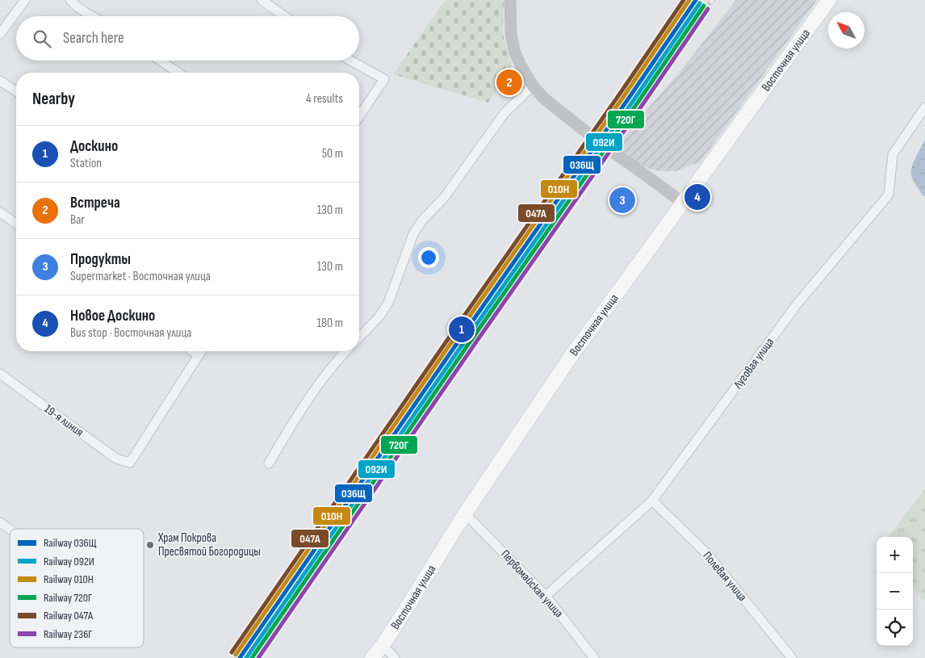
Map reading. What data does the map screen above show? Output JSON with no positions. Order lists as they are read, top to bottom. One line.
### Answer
{"streets":{"main road":["Восточная улица"],"street":["Луговая улица","19-я линия","Полевая улица","Первомайская улица"]},"crossings":[["Восточная улица","Первомайская улица"],["Луговая улица","Полевая улица"],["Луговая улица","Первомайская улица"]],"places":["Храм Покрова Пресвятой Богородицы"],"lines":["rail line 036Щ","rail line 010Н","rail line 047А","rail line 092И","rail line 720Г","rail line 236Г"],"legend":["Railway 036Щ","Railway 092И","Railway 010Н","Railway 720Г","Railway 047А","Railway 236Г"],"north":"top left","page":{"search":"Search here","pins":["2","4","3","1"],"heading":["Nearby","4 results"],"list":[{"mark":"1","name":"Доскино","note":"Station","value":"50 m"},{"mark":"2","name":"Встреча","note":"Bar","value":"130 m"},{"mark":"3","name":"Продукты","note":"Supermarket · Восточная улица","value":"130 m"},{"mark":"4","name":"Новое Доскино","note":"Bus stop · Восточная улица","value":"180 m"}],"map_buttons":["+","−"]}}
